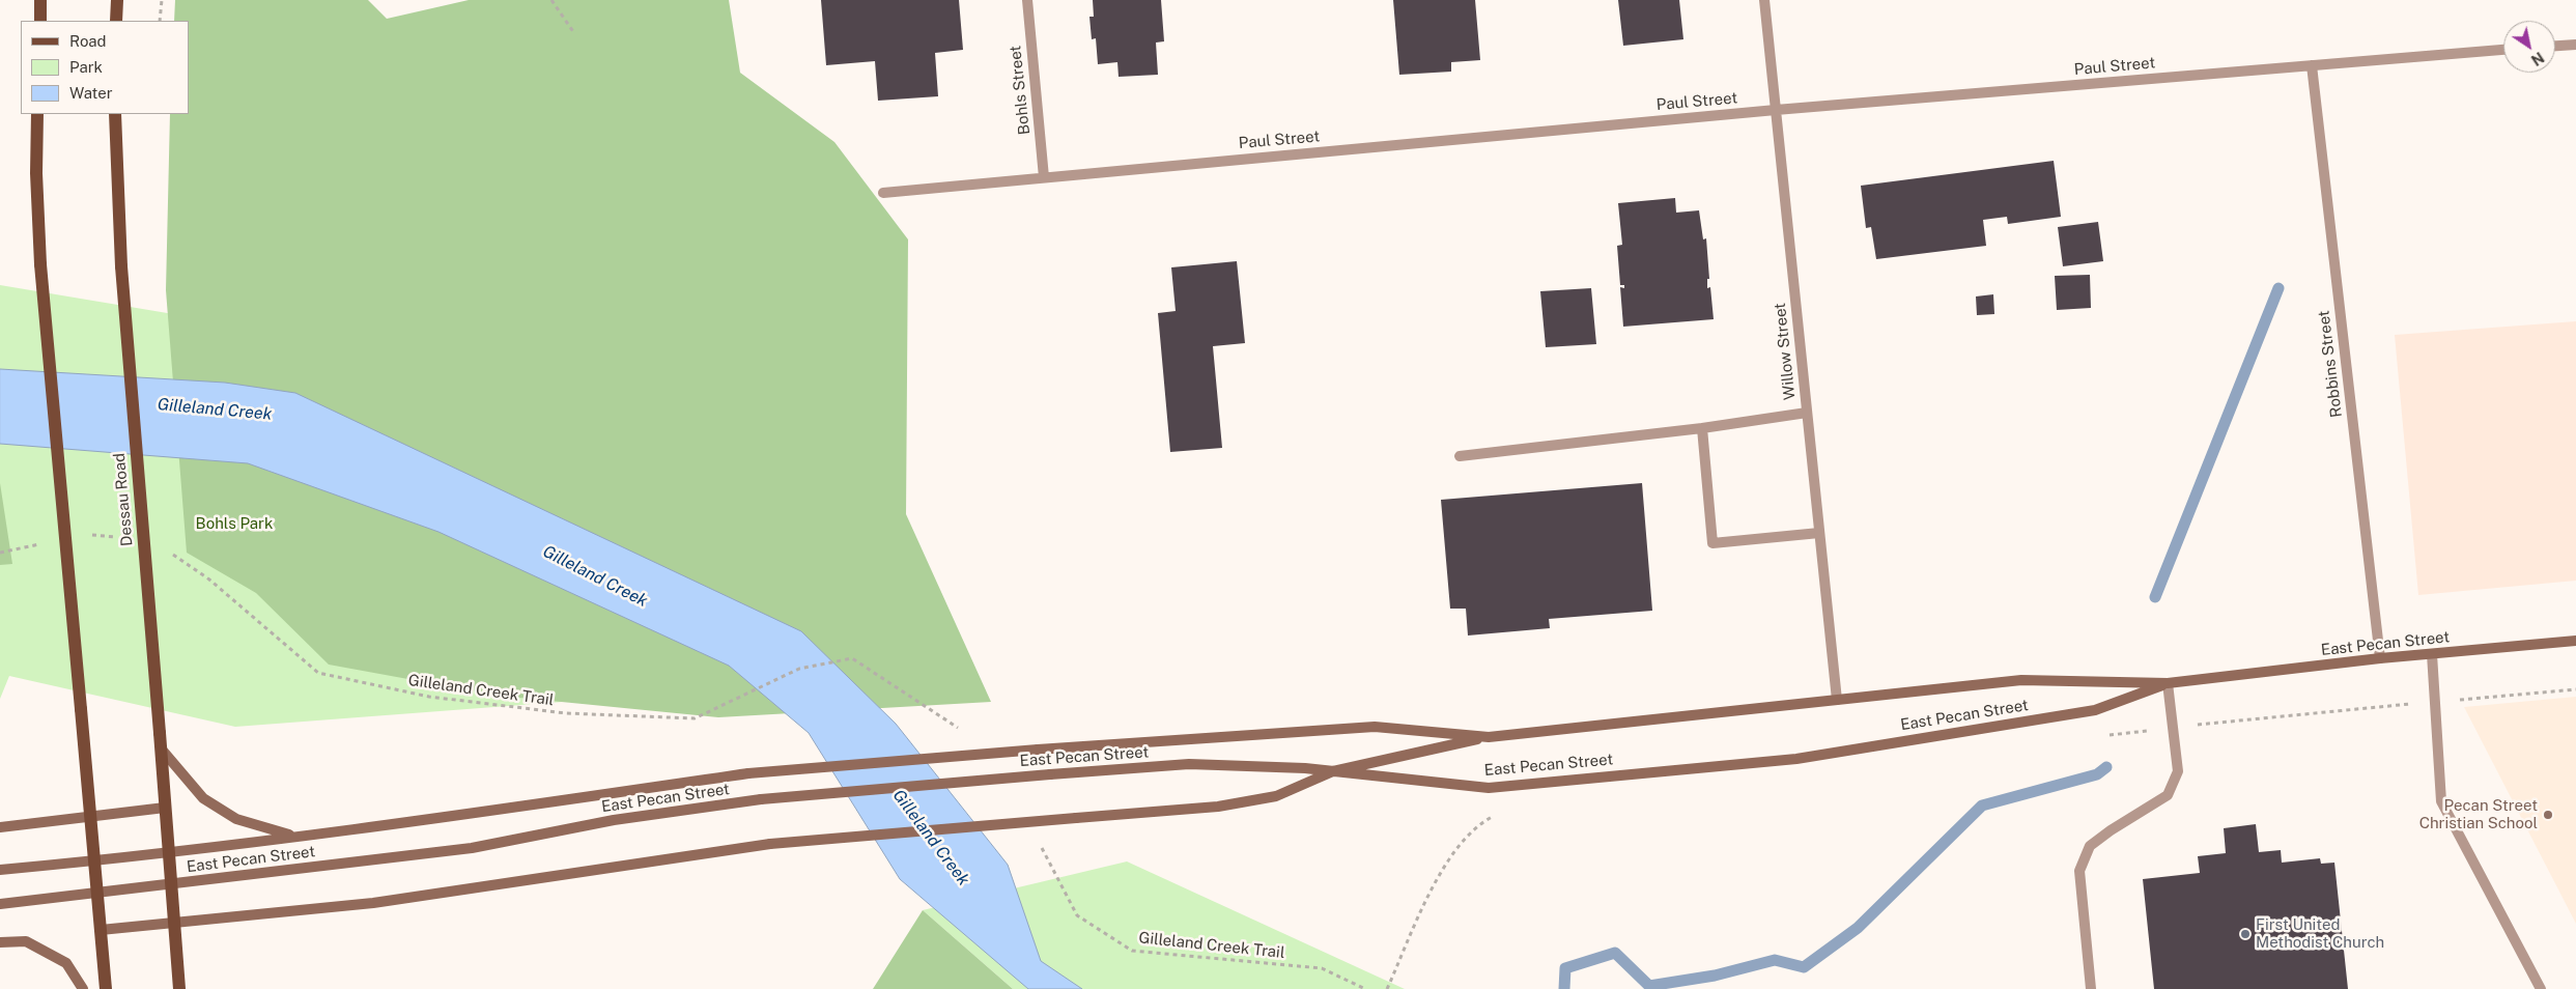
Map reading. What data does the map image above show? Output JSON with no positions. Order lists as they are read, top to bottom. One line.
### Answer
{"streets":{"main road":["Dessau Road","East Pecan Street"],"street":["Paul Street","Bohls Street","Willow Street","Robbins Street"],"path":["Gilleland Creek Trail"]},"crossings":[["Paul Street","Bohls Street"],["Paul Street","Willow Street"],["Paul Street","Robbins Street"],["Willow Street","East Pecan Street"],["Robbins Street","East Pecan Street"],["Dessau Road","East Pecan Street"]],"water":["Gilleland Creek"],"parks":["Bohls Park"],"places":["Pecan Street Christian School","First United Methodist Church"],"legend":["Road","Park","Water"],"north":"bottom right"}
